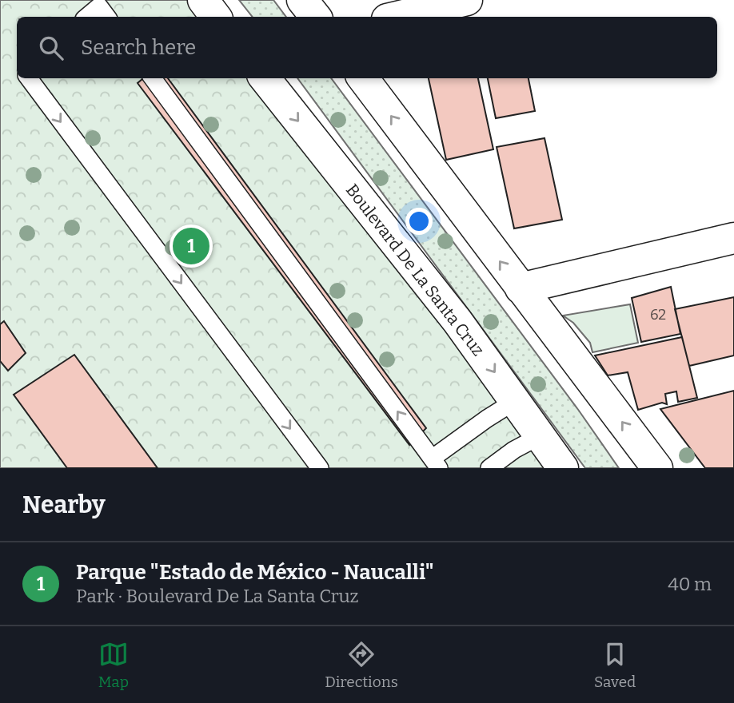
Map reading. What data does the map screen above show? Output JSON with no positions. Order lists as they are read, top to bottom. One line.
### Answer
{"streets":{"main road":["Boulevard De La Santa Cruz"]},"house_numbers":["62"],"page":{"search":"Search here","pins":"1","heading":"Nearby","list":[{"mark":"1","name":"Parque \"Estado de México - Naucalli\"","note":"Park · Boulevard De La Santa Cruz","value":"40 m"}],"nav":["Map","Directions","Saved"]}}
